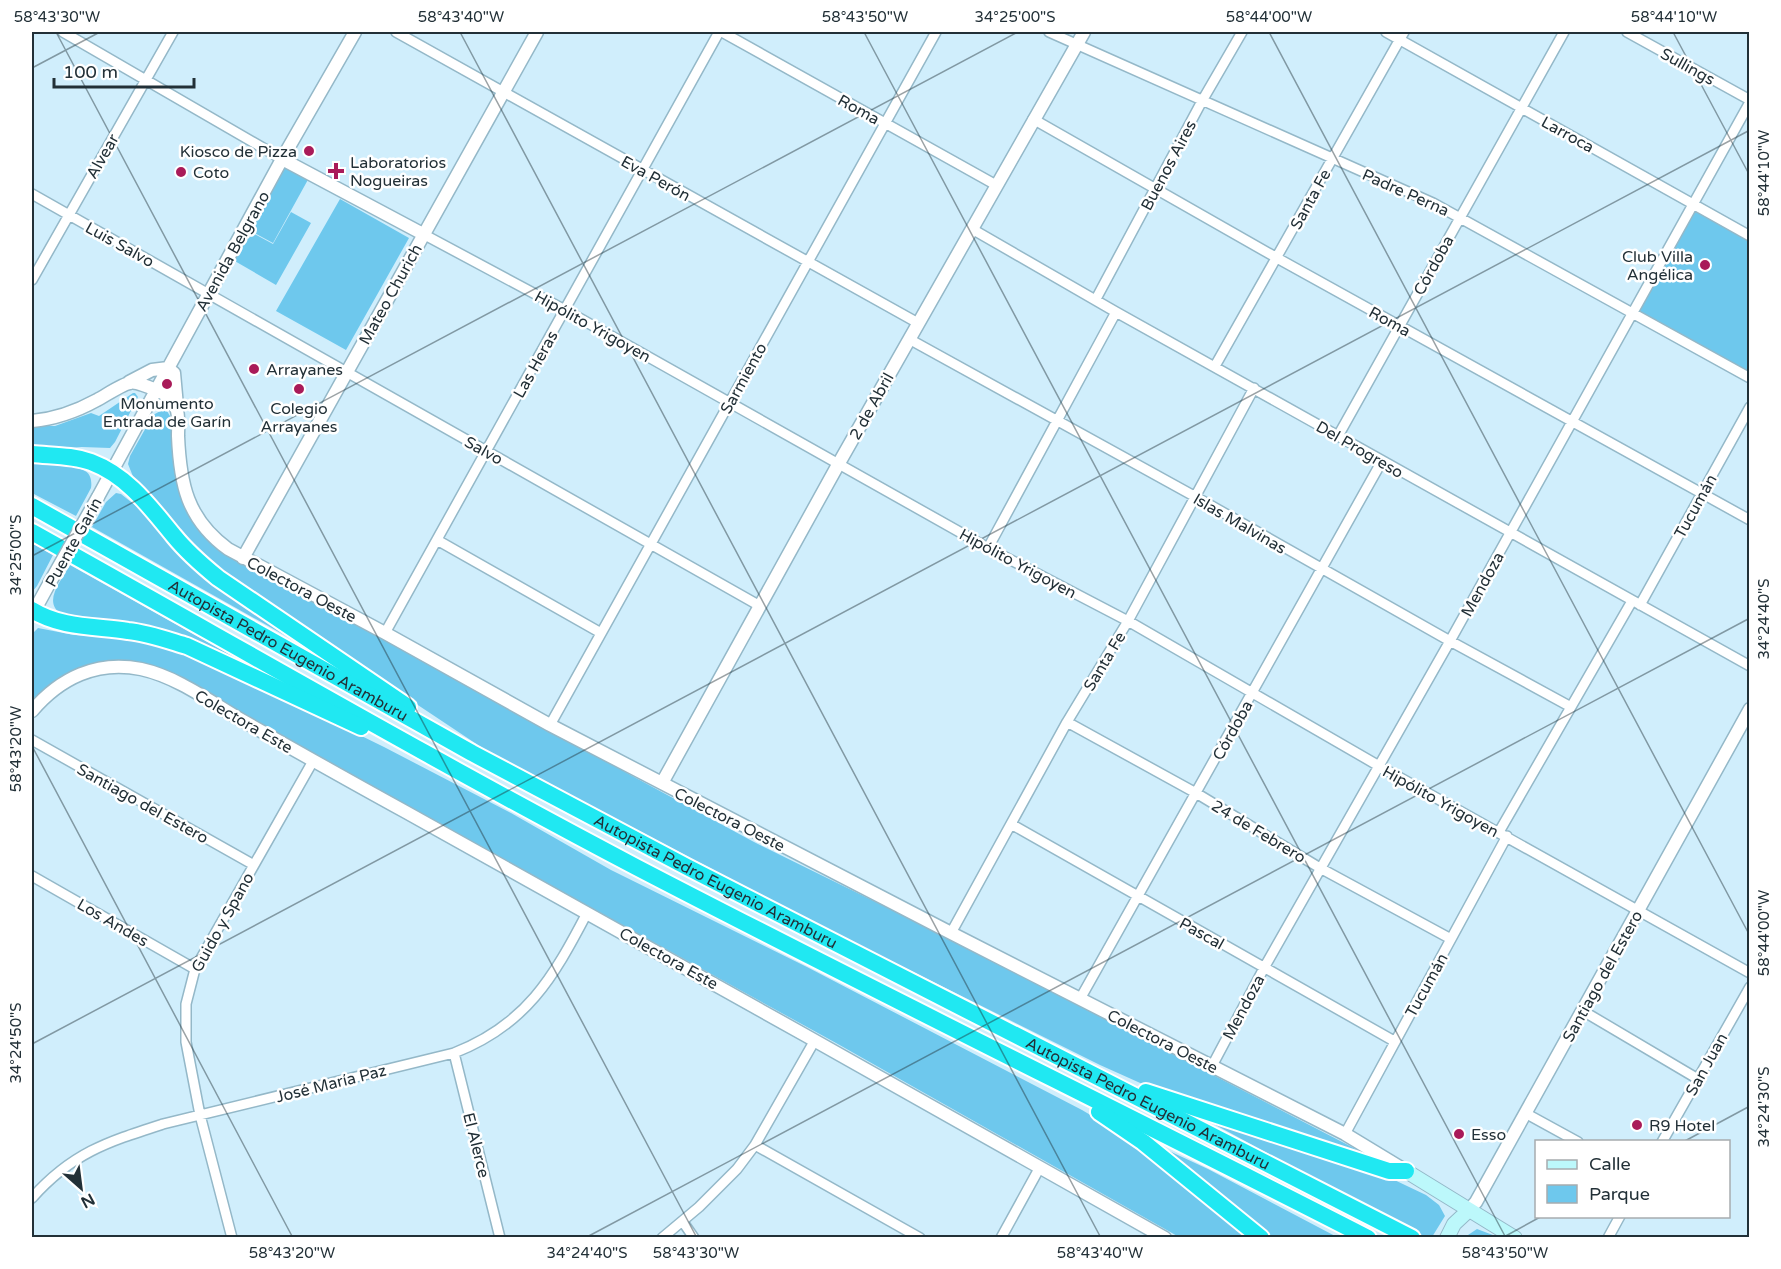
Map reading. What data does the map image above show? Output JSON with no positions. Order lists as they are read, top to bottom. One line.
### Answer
{"streets":{"highway":["Autopista Pedro Eugenio Aramburu"],"main road":["Colectora Oeste","Santiago del Estero"],"street":["Sullings","Roma","Larroca","Alvear","Buenos Aires","Eva Perón","Padre Perna","Santa Fe","Luis Salvo","Avenida Belgrano","Córdoba","Mateo Churich","Hipólito Yrigoyen","Las Heras","Sarmiento","2 de Abril","Del Progreso","Salvo","Tucumán","Islas Malvinas","Puente Garín","Mendoza","Colectora Este","24 de Febrero","Los Andes","Guido y Spano","Pascal","San Juan","José María Paz","El Alerce"]},"crossings":[["Sullings","Mendoza"],["Roma","Buenos Aires"],["Roma","Santa Fe"],["Roma","Córdoba"],["Roma","Las Heras"],["Roma","Sarmiento"],["Roma","2 de Abril"],["Roma","Tucumán"],["Roma","Mendoza"],["Larroca","Santa Fe"],["Larroca","Córdoba"],["Larroca","Mendoza"],["Alvear","Luis Salvo"],["Buenos Aires","Padre Perna"],["Buenos Aires","Del Progreso"],["Eva Perón","Mateo Churich"],["Eva Perón","Las Heras"],["Eva Perón","Sarmiento"],["Eva Perón","2 de Abril"],["Padre Perna","Santa Fe"],["Padre Perna","Córdoba"],["Padre Perna","2 de Abril"],["Padre Perna","Mendoza"],["Santa Fe","Hipólito Yrigoyen"],["Santa Fe","Del Progreso"],["Santa Fe","Islas Malvinas"],["Santa Fe","Colectora Oeste"],["Santa Fe","24 de Febrero"],["Santa Fe","Pascal"],["Luis Salvo","Avenida Belgrano"],["Luis Salvo","Salvo"],["Avenida Belgrano","Hipólito Yrigoyen"],["Avenida Belgrano","Salvo"],["Avenida Belgrano","Puente Garín"],["Avenida Belgrano","Colectora Oeste"],["Córdoba","Hipólito Yrigoyen"],["Córdoba","Del Progreso"],["Córdoba","Islas Malvinas"],["Córdoba","Colectora Oeste"],["Córdoba","24 de Febrero"],["Córdoba","Pascal"],["Mateo Churich","Hipólito Yrigoyen"],["Mateo Churich","Salvo"],["Mateo Churich","Colectora Oeste"],["Hipólito Yrigoyen","Las Heras"],["Hipólito Yrigoyen","Sarmiento"],["Hipólito Yrigoyen","2 de Abril"],["Hipólito Yrigoyen","Tucumán"],["Hipólito Yrigoyen","Mendoza"],["Hipólito Yrigoyen","Santiago del Estero"],["Las Heras","Salvo"],["Las Heras","Colectora Oeste"],["Sarmiento","Salvo"],["Sarmiento","Colectora Oeste"],["2 de Abril","Del Progreso"],["2 de Abril","Salvo"],["2 de Abril","Islas Malvinas"],["2 de Abril","Colectora Oeste"],["Del Progreso","Tucumán"],["Del Progreso","Mendoza"],["Tucumán","Islas Malvinas"],["Tucumán","Colectora Oeste"],["Tucumán","24 de Febrero"],["Tucumán","Pascal"],["Islas Malvinas","Mendoza"],["Mendoza","Colectora Oeste"],["Mendoza","24 de Febrero"],["Mendoza","Pascal"],["Colectora Oeste","Santiago del Estero"],["Colectora Este","Guido y Spano"],["Colectora Este","José María Paz"],["Santiago del Estero","Guido y Spano"],["Los Andes","Guido y Spano"],["Guido y Spano","José María Paz"],["José María Paz","El Alerce"]],"places":{"other":["Kiosco de Pizza","Coto","Club Villa Angélica","Arrayanes","Monumento Entrada de Garín","Colegio Arrayanes","R9 Hotel","Esso"],"health":["Laboratorios Nogueiras"]},"legend":["Calle","Parque"],"scale_bar":"100 m","north":"bottom right","coordinates":["58°43'30\"W","58°43'40\"W","58°43'50\"W","34°25'00\"S","58°44'00\"W","58°44'10\"W","34°24'40\"S","58°43'20\"W","34°24'50\"S","34°24'30\"S"]}
